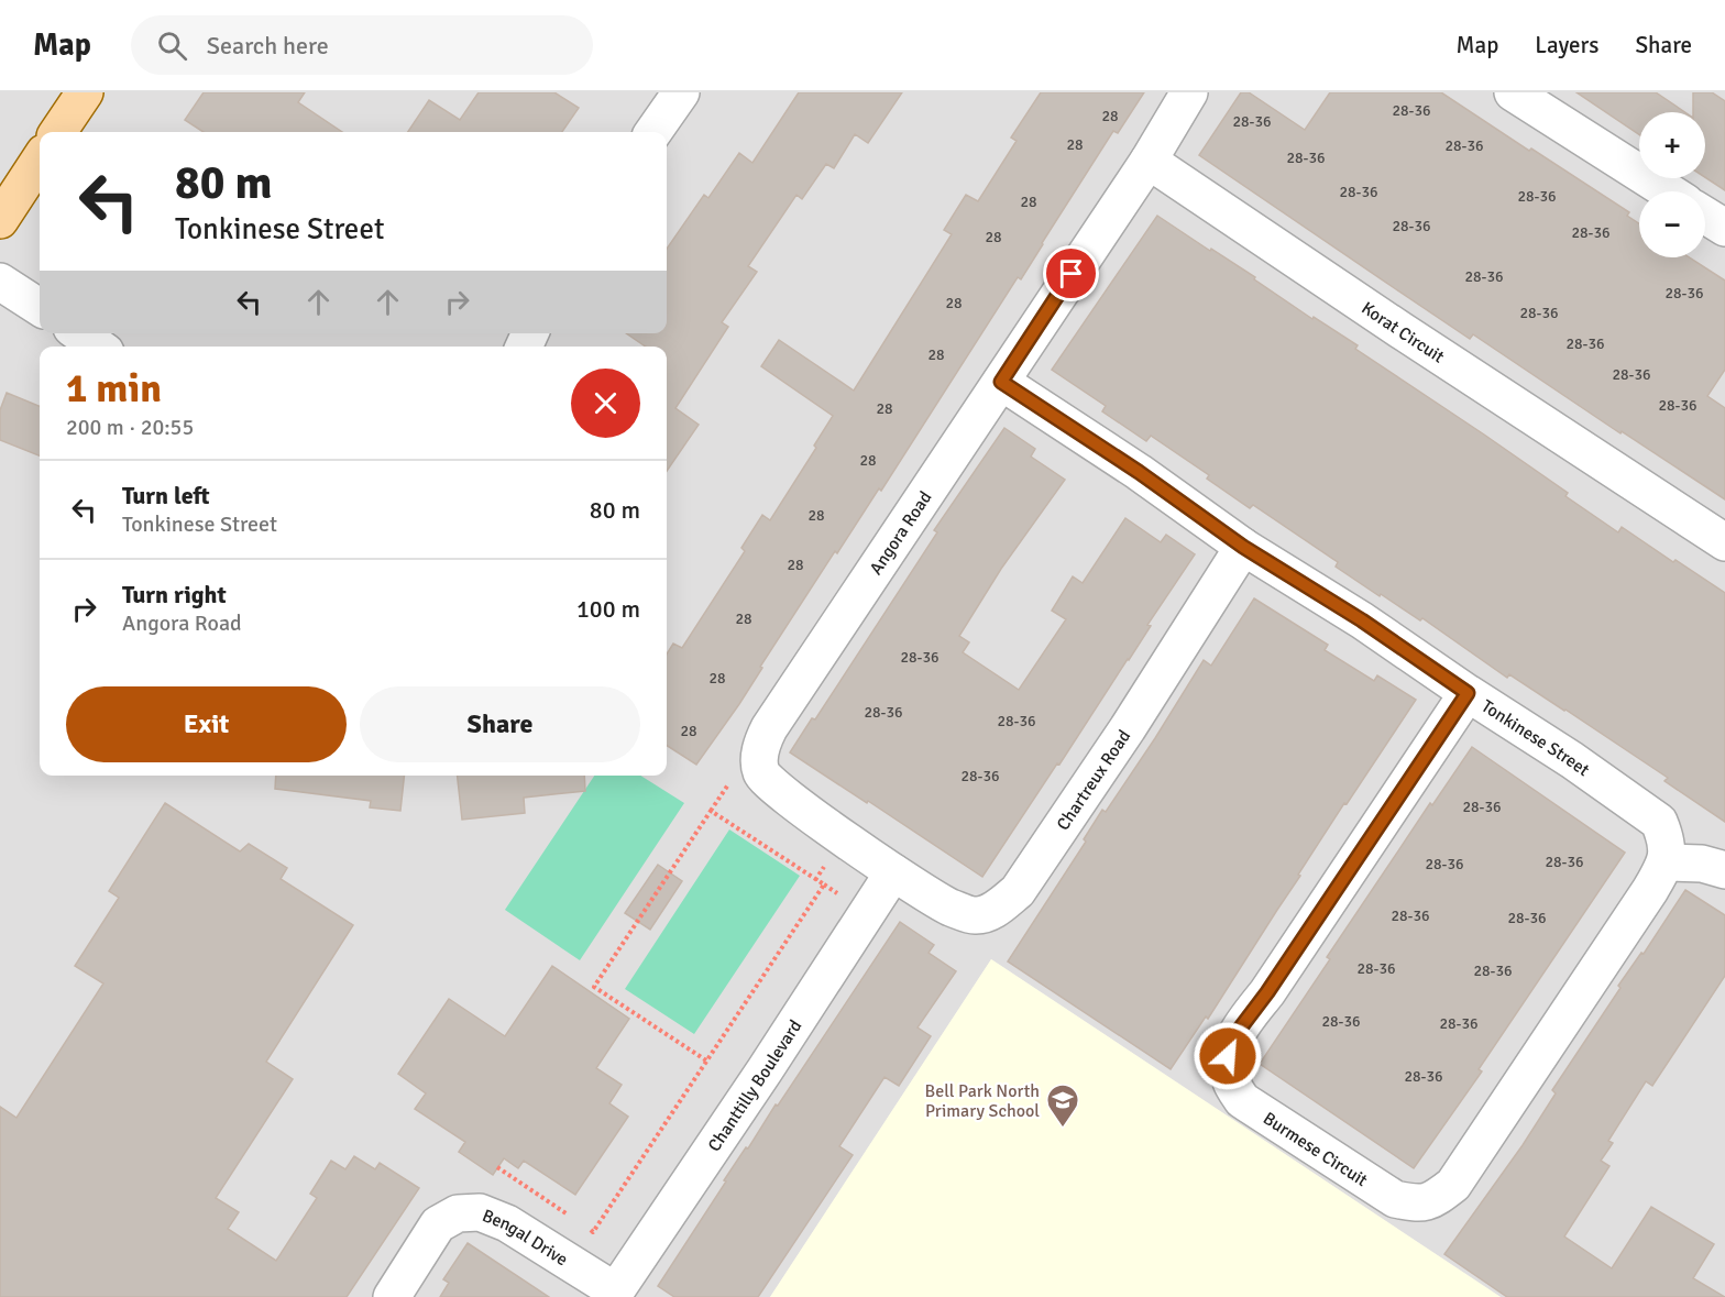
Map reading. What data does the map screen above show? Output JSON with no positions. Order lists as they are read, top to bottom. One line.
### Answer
{"streets":{"street":["Korat Circuit","Angora Road","Tonkinese Street","Chartreux Road","Chanttilly Boulevard","Burmese Circuit","Bengal Drive"]},"crossings":[["Korat Circuit","Angora Road"],["Angora Road","Tonkinese Street"],["Angora Road","Chartreux Road"],["Angora Road","Chanttilly Boulevard"],["Tonkinese Street","Chartreux Road"],["Tonkinese Street","Burmese Circuit"],["Chartreux Road","Chanttilly Boulevard"],["Chanttilly Boulevard","Bengal Drive"]],"places":{"school or university":["Bell Park North Primary School"]},"house_numbers":["28-36","28","28-36","28","28-36","28-36","28-36","28-36","28","28-36","28-36","28","28-36","28-36","28","28-36","28-36","28","28-36","28-36","28","28","28","28","28","28-36","28","28-36","28-36","28","28-36","28-36","28-36","28-36","28-36","28-36","28-36","28-36","28-36","28-36","28-36"],"page":{"header":"Map","search":"Search here","nav":["Map","Layers","Share"],"map_buttons":["+","−"],"turn":["80 m","Tonkinese Street"],"heading":["1 min","200 m · 20:55"],"list":[{"name":"Turn left","note":"Tonkinese Street","value":"80 m"},{"name":"Turn right","note":"Angora Road","value":"100 m"}],"buttons":["Exit","Share"]}}
